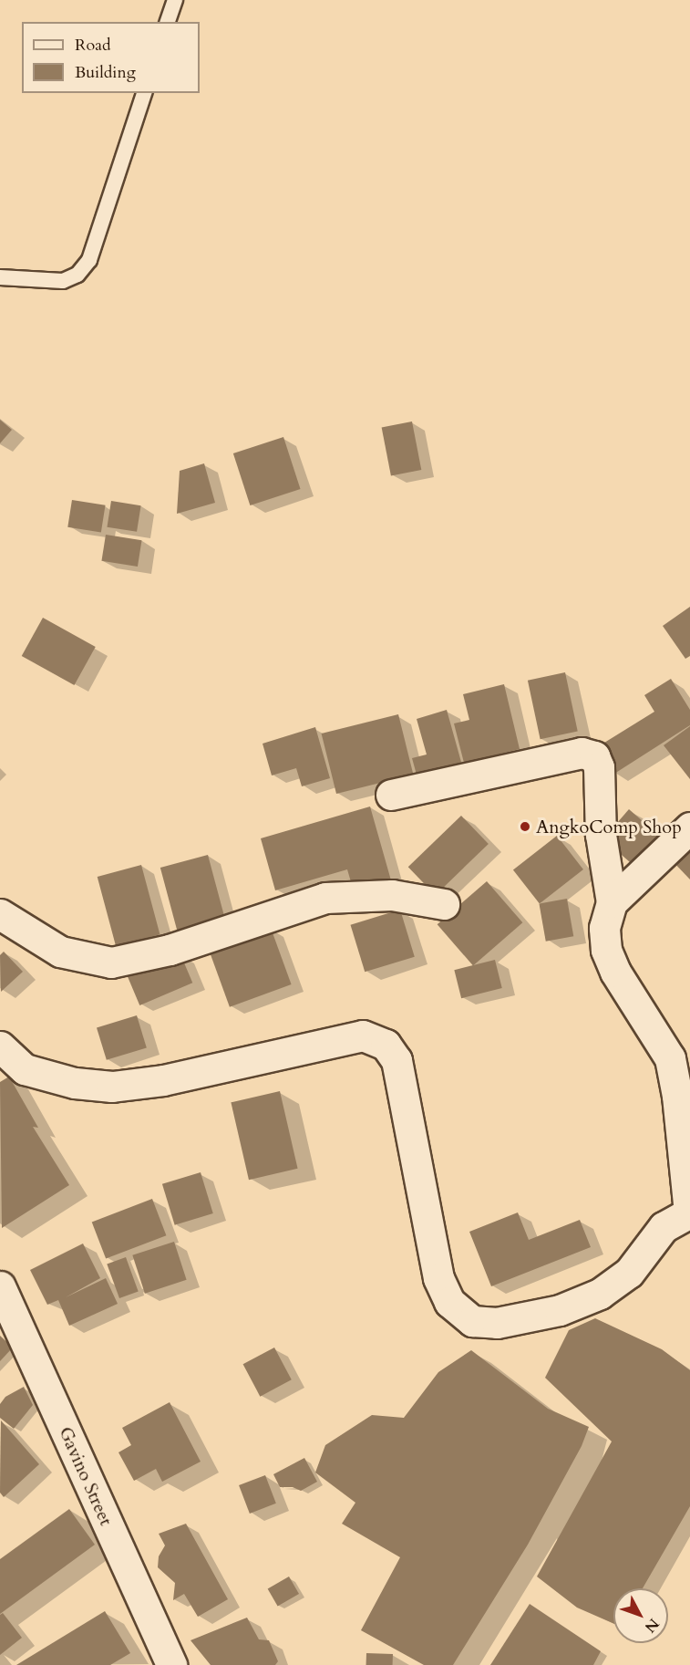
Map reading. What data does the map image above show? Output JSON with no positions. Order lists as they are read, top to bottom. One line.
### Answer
{"streets":{"street":["Gavino Street"]},"places":["AngkoComp Shop"],"legend":["Road","Building"],"north":"bottom right"}
